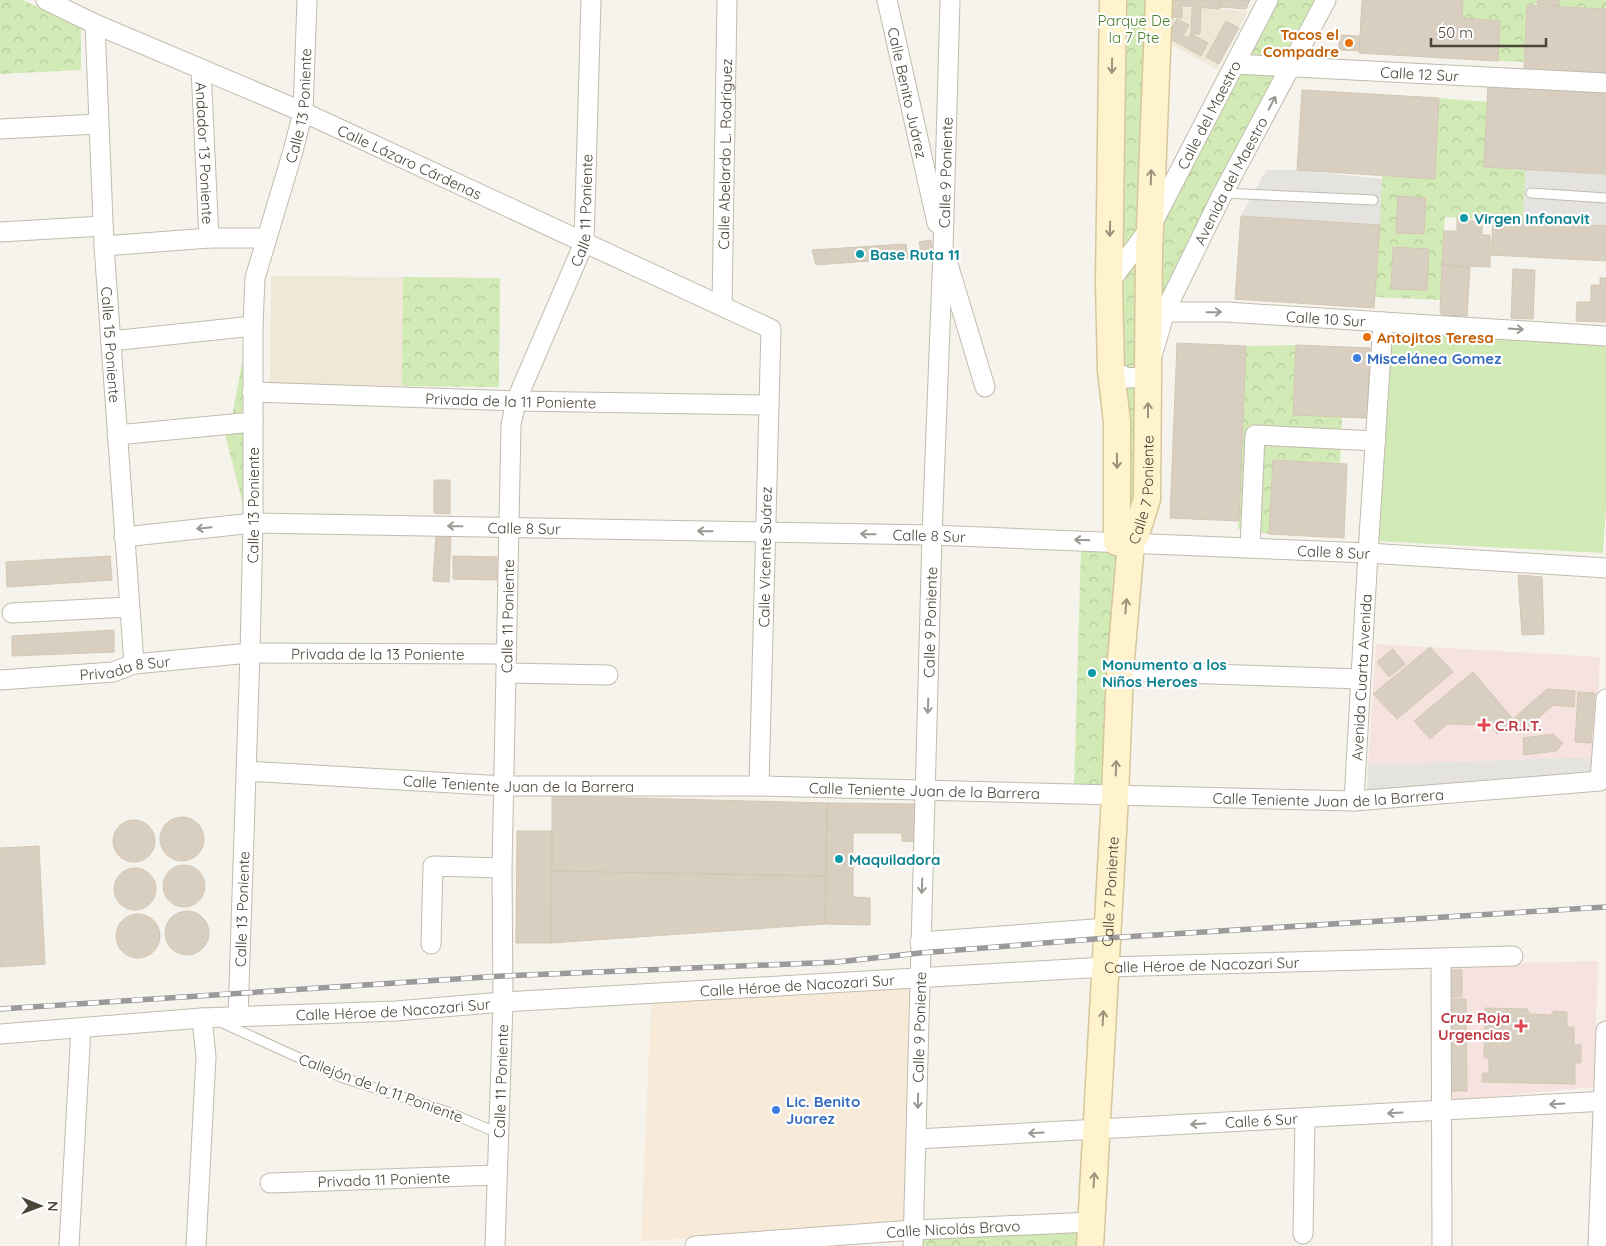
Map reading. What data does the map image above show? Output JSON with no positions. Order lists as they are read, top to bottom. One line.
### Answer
{"streets":{"main road":["Calle 7 Poniente"],"street":["Calle 12 Sur","Calle Benito Juárez","Calle 13 Poniente","Calle del Maestro","Andador 13 Poniente","Calle Abelardo L. Rodríguez","Calle Lázaro Cárdenas","Calle 9 Poniente","Avenida del Maestro","Calle 11 Poniente","Calle 10 Sur","Calle 15 Poniente","Privada de la 11 Poniente","Calle 8 Sur","Calle Vicente Suárez","Privada de la 13 Poniente","Privada 8 Sur","Avenida Cuarta Avenida","Calle Teniente Juan de la Barrera","Calle Héroe de Nacozari Sur","Calle 6 Sur","Privada 11 Poniente","Calle Nicolás Bravo"],"lane":["Callejón de la 11 Poniente"]},"crossings":[["Calle 12 Sur","Calle del Maestro"],["Calle 12 Sur","Avenida del Maestro"],["Calle Benito Juárez","Calle 9 Poniente"],["Calle 13 Poniente","Calle Lázaro Cárdenas"],["Calle 13 Poniente","Privada de la 11 Poniente"],["Calle 13 Poniente","Calle 8 Sur"],["Calle 13 Poniente","Privada de la 13 Poniente"],["Calle 13 Poniente","Privada 8 Sur"],["Calle 13 Poniente","Calle Teniente Juan de la Barrera"],["Calle 13 Poniente","Calle Héroe de Nacozari Sur"],["Calle del Maestro","Calle 7 Poniente"],["Andador 13 Poniente","Calle Lázaro Cárdenas"],["Calle Abelardo L. Rodríguez","Calle Lázaro Cárdenas"],["Calle Lázaro Cárdenas","Calle 11 Poniente"],["Calle Lázaro Cárdenas","Calle 15 Poniente"],["Calle Lázaro Cárdenas","Calle Vicente Suárez"],["Calle 9 Poniente","Calle 8 Sur"],["Calle 9 Poniente","Calle Teniente Juan de la Barrera"],["Calle 9 Poniente","Calle Héroe de Nacozari Sur"],["Calle 9 Poniente","Calle 6 Sur"],["Calle 9 Poniente","Calle Nicolás Bravo"],["Avenida del Maestro","Calle 10 Sur"],["Avenida del Maestro","Calle 7 Poniente"],["Calle 11 Poniente","Privada de la 11 Poniente"],["Calle 11 Poniente","Calle 8 Sur"],["Calle 11 Poniente","Privada de la 13 Poniente"],["Calle 11 Poniente","Calle Teniente Juan de la Barrera"],["Calle 11 Poniente","Calle Héroe de Nacozari Sur"],["Calle 11 Poniente","Callejón de la 11 Poniente"],["Calle 11 Poniente","Privada 11 Poniente"],["Calle 10 Sur","Avenida Cuarta Avenida"],["Calle 15 Poniente","Calle 8 Sur"],["Calle 15 Poniente","Privada 8 Sur"],["Privada de la 11 Poniente","Calle Vicente Suárez"],["Calle 7 Poniente","Calle 8 Sur"],["Calle 7 Poniente","Calle Teniente Juan de la Barrera"],["Calle 7 Poniente","Calle Héroe de Nacozari Sur"],["Calle 7 Poniente","Calle 6 Sur"],["Calle 7 Poniente","Calle Nicolás Bravo"],["Calle 8 Sur","Calle Vicente Suárez"],["Calle 8 Sur","Avenida Cuarta Avenida"],["Calle Vicente Suárez","Calle Teniente Juan de la Barrera"],["Privada de la 13 Poniente","Privada 8 Sur"],["Avenida Cuarta Avenida","Calle Teniente Juan de la Barrera"],["Calle Héroe de Nacozari Sur","Callejón de la 11 Poniente"]],"one_way":["Calle 9 Poniente","Avenida del Maestro","Calle 10 Sur","Calle 8 Sur","Calle 6 Sur"],"parks":["Parque De la 7 Pte"],"places":{"other":["Tacos el Compadre","Virgen Infonavit","Base Ruta 11","Antojitos Teresa","Miscelánea Gomez","Monumento a los Niños Heroes","Maquiladora","Lic. Benito Juarez"],"health":["C.R.I.T.","Cruz Roja Urgencias"]},"scale_bar":"50 m","north":"right"}
